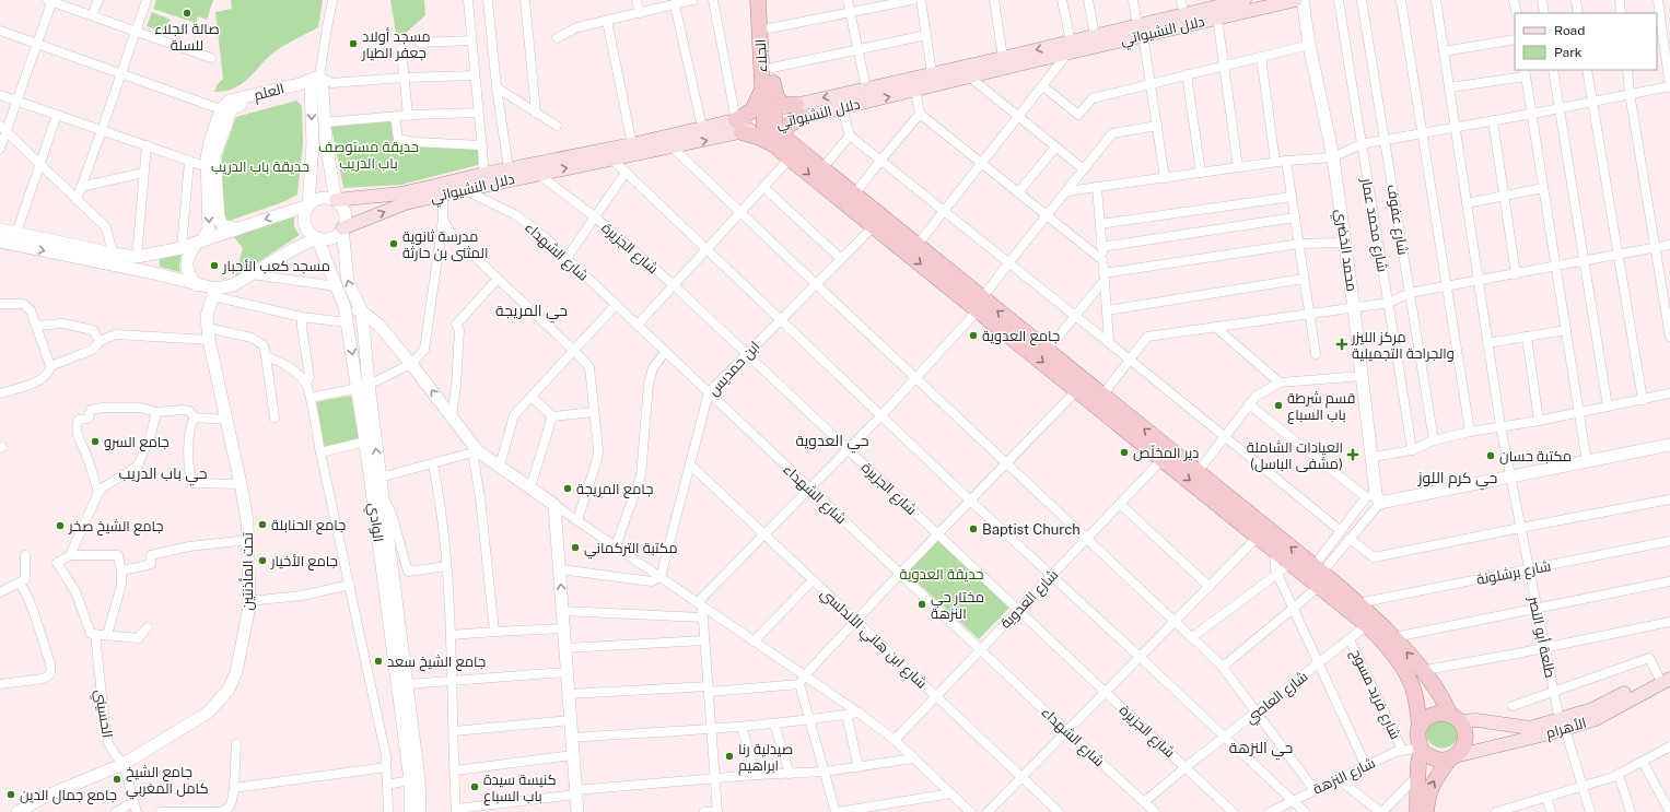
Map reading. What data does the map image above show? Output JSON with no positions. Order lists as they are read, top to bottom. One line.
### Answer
{"streets":{"highway":["الجلاء"],"main road":["دلال النشيواتي","العلم","محمد الخضري","الوادي","تحت المأذنتين","الأهرام"],"street":["شارع عفوف","شارع محمد عمار","شارع الجزيرة","شارع الشهداء","ابن حمديس","شارع برشلونة","شارع العدوية","طلعة أبو النصر","شارع ابن هاني الأندلسي","شارع فريد مسوح","شارع العاصي","الحسيني","شارع النزهة"]},"crossings":[["دلال النشيواتي","الجلاء"],["دلال النشيواتي","شارع الجزيرة"],["دلال النشيواتي","شارع الشهداء"],["دلال النشيواتي","الوادي"],["شارع الجزيرة","ابن حمديس"],["شارع الجزيرة","شارع العدوية"],["شارع الجزيرة","شارع العاصي"],["شارع الشهداء","ابن حمديس"],["شارع الشهداء","شارع العدوية"],["شارع الشهداء","شارع العاصي"],["ابن حمديس","شارع ابن هاني الأندلسي"],["تحت المأذنتين","الحسيني"],["شارع برشلونة","طلعة أبو النصر"],["شارع العدوية","شارع ابن هاني الأندلسي"],["طلعة أبو النصر","الأهرام"],["شارع فريد مسوح","شارع العاصي"],["شارع فريد مسوح","شارع النزهة"],["الأهرام","شارع النزهة"]],"districts":["حي المريجة","حي العدوية","حي باب الدريب","حي كرم اللوز","حي النزهة"],"parks":["حديقة مستوصف باب الدريب","حديقة باب الدريب","حديقة العدوية"],"places":{"other":["صالة الجلاء للسلة","مسجد أولاد جعفر الطيار","مدرسة ثانوية المثنى بن حارثة","مسجد كعب الأحبار","جامع العدوية","قسم شرطة باب السباع","جامع السرو","دير المخلّص","مكتبة حسان","جامع المريجة","جامع الحنابلة","جامع الشيخ صخر","Baptist Church","مكتبة التركماني","جامع الأخيار","مختار حي النزهة","جامع الشيخ سعد","صيدلية رنا ابراهيم","جامع الشيخ كامل المغربي","كنيسة سيدة باب السباع","جامع جمال الدين"],"health":["مركز الليزر والجراحة التجميلية","العيادات الشاملة (مشفى الباسل)"]},"legend":["Road","Park"]}
